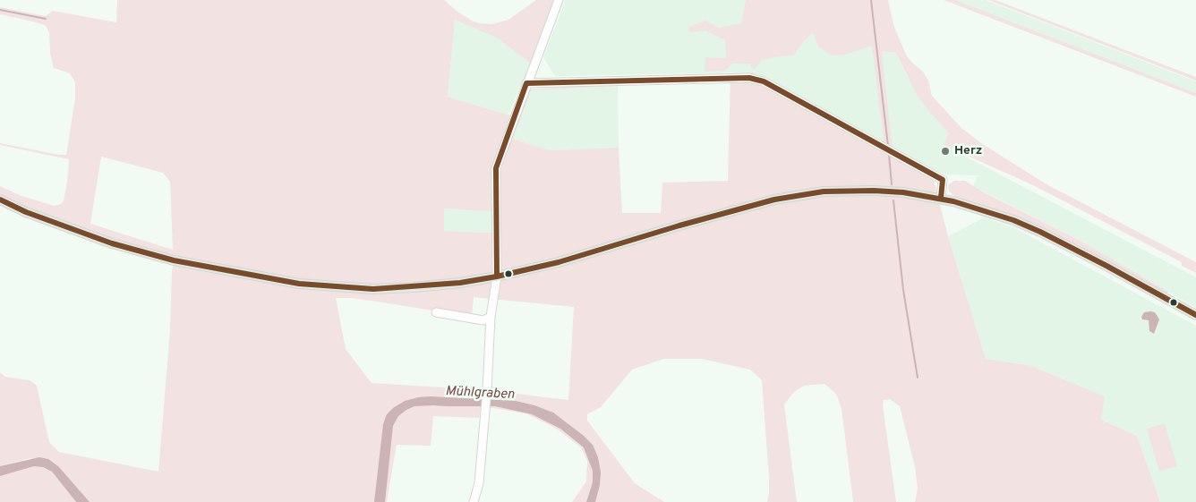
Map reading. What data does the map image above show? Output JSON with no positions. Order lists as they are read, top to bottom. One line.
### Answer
{"water":["Mühlgraben"],"places":["Herz"]}
